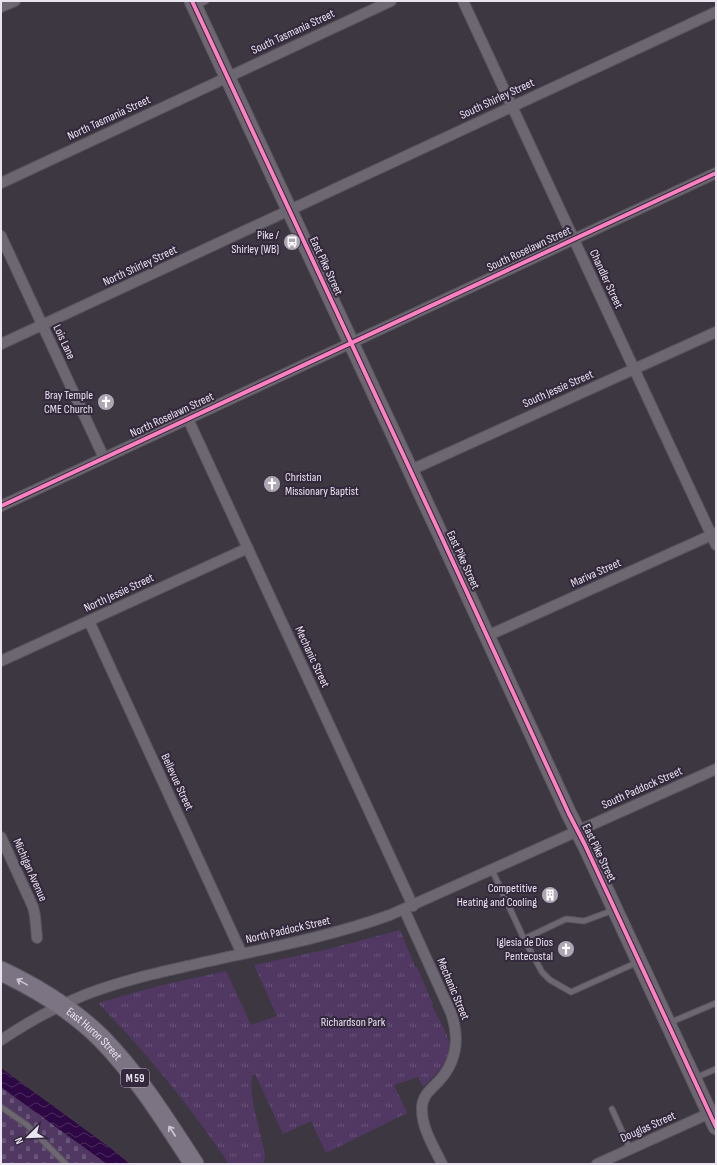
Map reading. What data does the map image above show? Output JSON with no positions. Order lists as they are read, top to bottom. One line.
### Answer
{"streets":{"highway":["East Huron Street","M 59"],"street":["South Tasmania Street","South Shirley Street","North Tasmania Street","South Roselawn Street","North Shirley Street","East Pike Street","Chandler Street","Lois Lane","South Jessie Street","North Roselawn Street","Mariva Street","North Jessie Street","Mechanic Street","Bellevue Street","South Paddock Street","Michigan Avenue","North Paddock Street","Douglas Street"]},"crossings":[["South Tasmania Street","North Tasmania Street"],["South Tasmania Street","East Pike Street"],["South Shirley Street","North Shirley Street"],["South Shirley Street","East Pike Street"],["South Shirley Street","Chandler Street"],["North Tasmania Street","East Pike Street"],["South Roselawn Street","East Pike Street"],["South Roselawn Street","Chandler Street"],["South Roselawn Street","North Roselawn Street"],["North Shirley Street","East Pike Street"],["North Shirley Street","Lois Lane"],["East Pike Street","South Jessie Street"],["East Pike Street","North Roselawn Street"],["East Pike Street","Mariva Street"],["East Pike Street","South Paddock Street"],["East Pike Street","North Paddock Street"],["East Pike Street","Douglas Street"],["Chandler Street","South Jessie Street"],["Chandler Street","Mariva Street"],["Lois Lane","North Roselawn Street"],["North Roselawn Street","Mechanic Street"],["North Jessie Street","Mechanic Street"],["North Jessie Street","Bellevue Street"],["Mechanic Street","North Paddock Street"],["Bellevue Street","North Paddock Street"],["South Paddock Street","North Paddock Street"],["North Paddock Street","East Huron Street"],["North Paddock Street","M 59"],["East Huron Street","M 59"]],"one_way":["East Huron Street"],"parks":["Richardson Park"],"places":{"bus stop":["Pike / Shirley (WB)"],"church":["Bray Temple CME Church","Christian Missionary Baptist","Iglesia de Dios Pentecostal"],"building":["Competitive Heating and Cooling"]},"north":"bottom left"}
